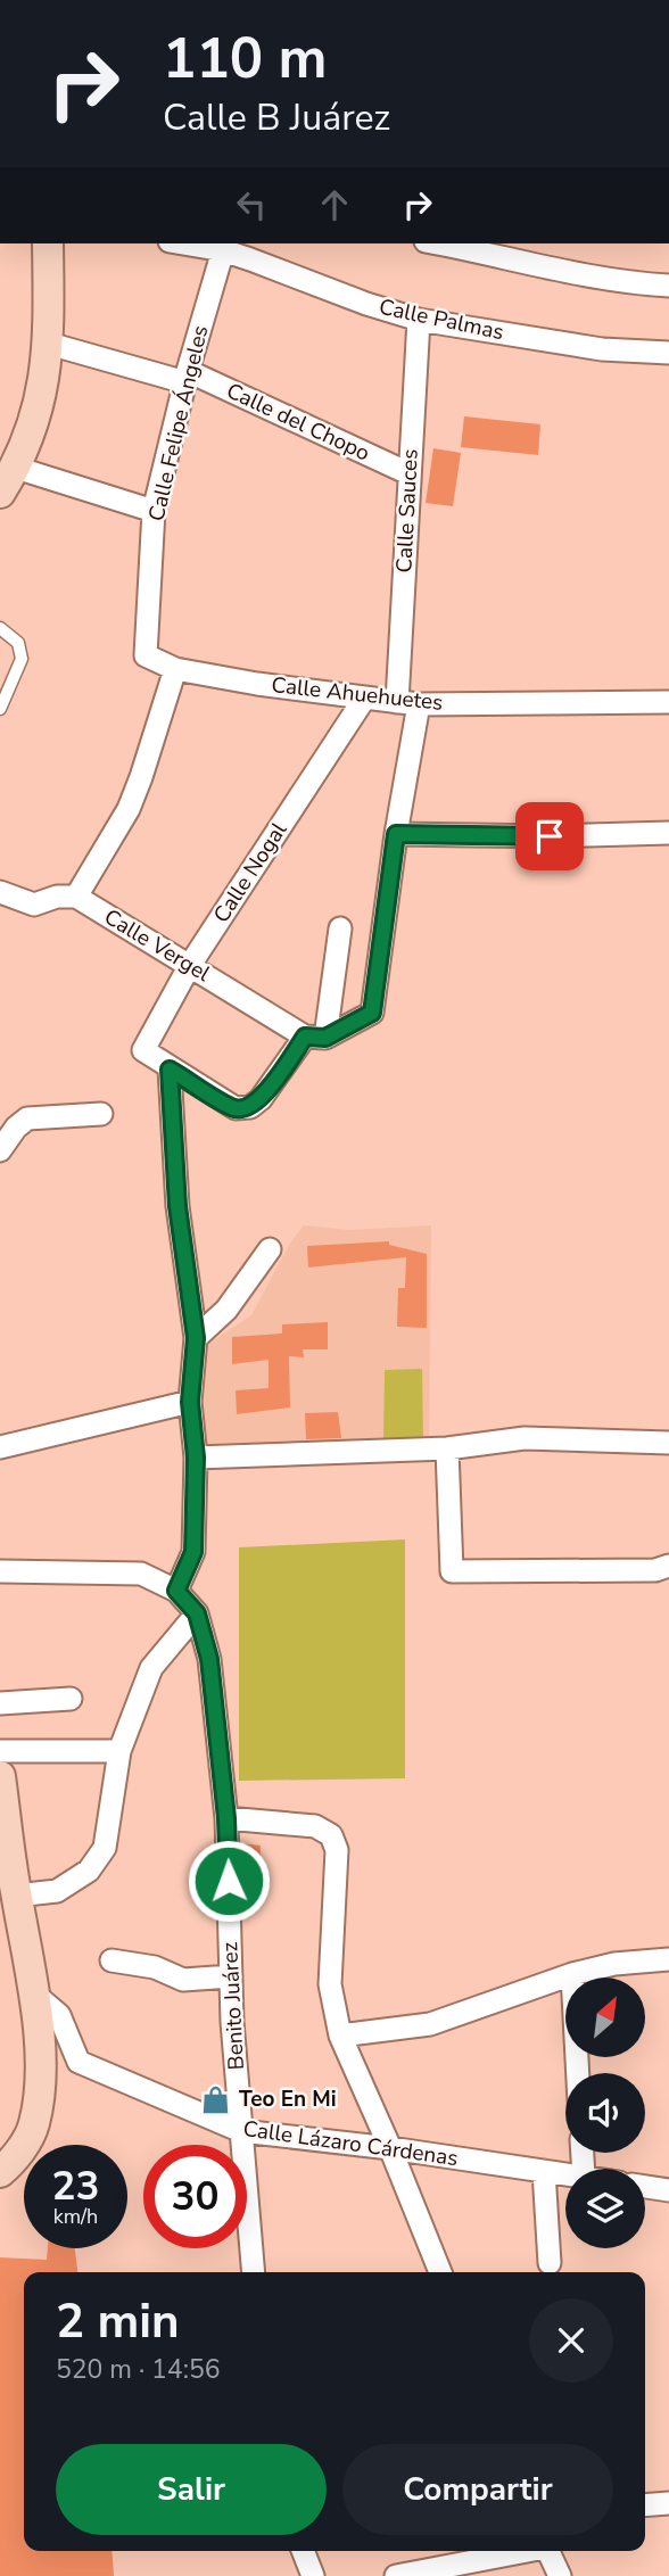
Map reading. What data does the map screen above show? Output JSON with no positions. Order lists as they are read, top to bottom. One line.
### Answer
{"streets":{"street":["Calle Palmas","Calle del Chopo","Calle Felipe Ángeles","Calle Sauces","Calle Ahuehuetes","Calle Nogal","Calle Vergel","Benito Juárez","Calle Lázaro Cárdenas"]},"crossings":[["Calle Palmas","Calle Felipe Ángeles"],["Calle Palmas","Calle Sauces"],["Calle del Chopo","Calle Felipe Ángeles"],["Calle del Chopo","Calle Sauces"],["Calle Felipe Ángeles","Calle Ahuehuetes"],["Calle Sauces","Calle Ahuehuetes"],["Calle Sauces","Calle Vergel"],["Calle Ahuehuetes","Calle Nogal"],["Calle Nogal","Calle Vergel"],["Benito Juárez","Calle Lázaro Cárdenas"]],"places":{"shop":["Teo En Mi"]},"north":"top right","page":{"turn":["110 m","Calle B Juárez"],"speed":"23 km/h","limit":"30","heading":["2 min","520 m · 14:56"],"buttons":["Salir","Compartir"]}}
